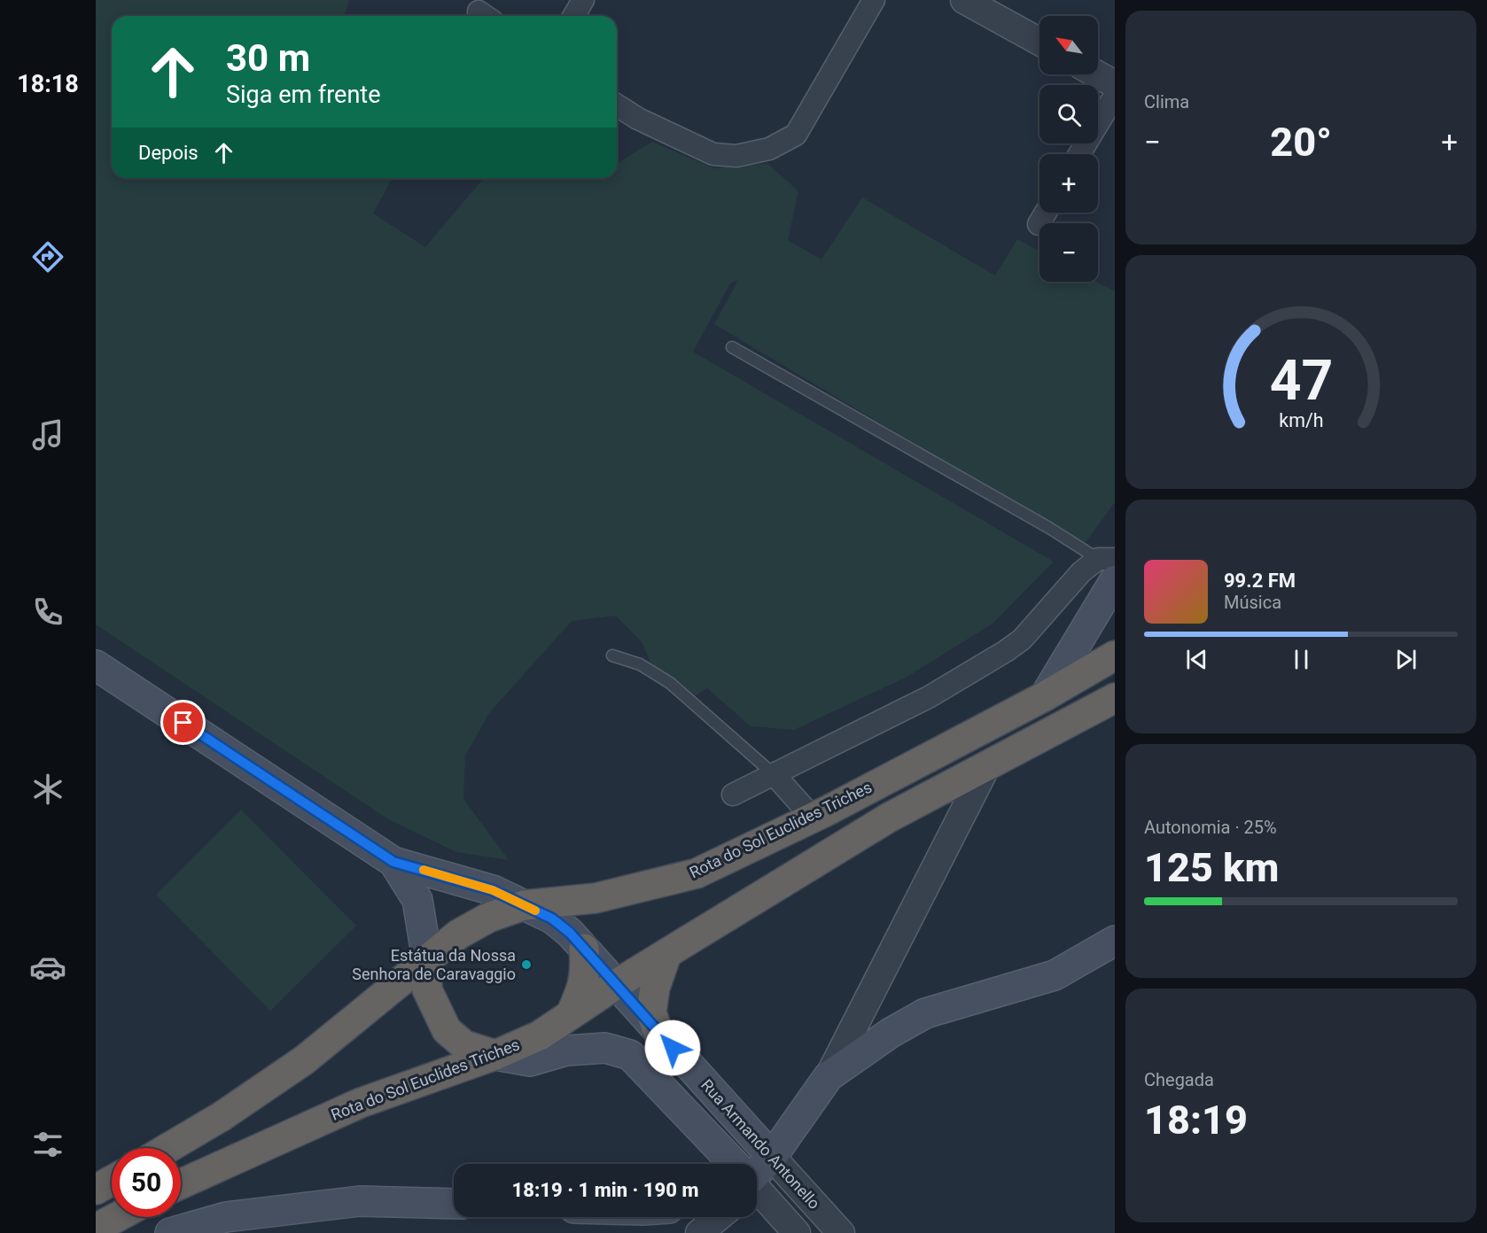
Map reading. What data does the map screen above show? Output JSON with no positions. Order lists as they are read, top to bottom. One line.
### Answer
{"streets":{"highway":["Rota do Sol Euclides Triches"],"main road":["Rua Armando Antonello"]},"crossings":[["Rota do Sol Euclides Triches","Rua Armando Antonello"]],"places":["Estátua da Nossa Senhora de Caravaggio"],"north":"top left","page":{"tabs":"18:18","tile":["Clima",["Autonomia · 25%","125 km"],["Chegada","18:19"]],"map_buttons":["+","−"],"turn":["30 m","Siga em frente"],"heat":["−","20°","+"],"then":"Depois","song":["99.2 FM","Música"],"limit":"50","trip":"18:19 · 1 min · 190 m","gauge":["47","km/h"]}}
